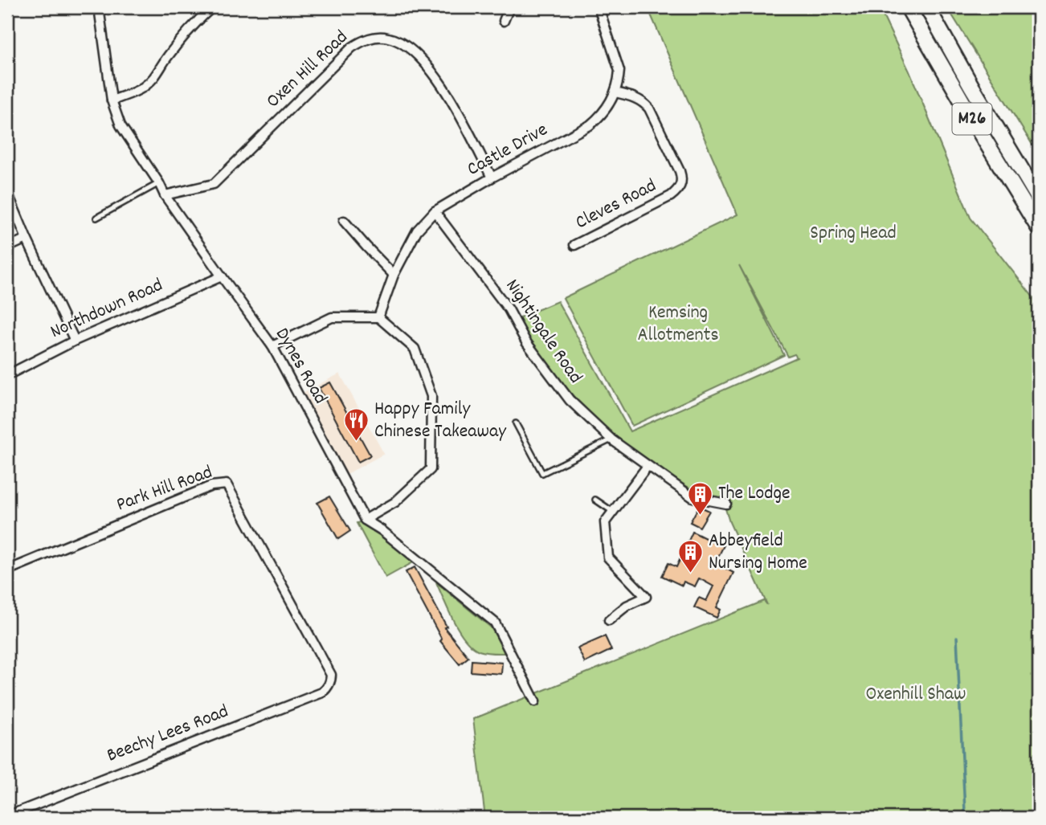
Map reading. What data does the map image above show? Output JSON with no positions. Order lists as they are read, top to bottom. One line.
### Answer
{"streets":{"highway":["M26"],"street":["Oxen Hill Road","Castle Drive","Cleves Road","Northdown Road","Nightingale Road","Dynes Road","Park Hill Road","Beechy Lees Road"]},"crossings":[["Oxen Hill Road","Castle Drive"],["Oxen Hill Road","Dynes Road"],["Castle Drive","Cleves Road"],["Castle Drive","Nightingale Road"],["Northdown Road","Dynes Road"],["Park Hill Road","Beechy Lees Road"]],"parks":["Spring Head","Kemsing Allotments","Oxenhill Shaw"],"places":{"restaurant":["Happy Family Chinese Takeaway"],"building":["The Lodge","Abbeyfield Nursing Home"]}}
